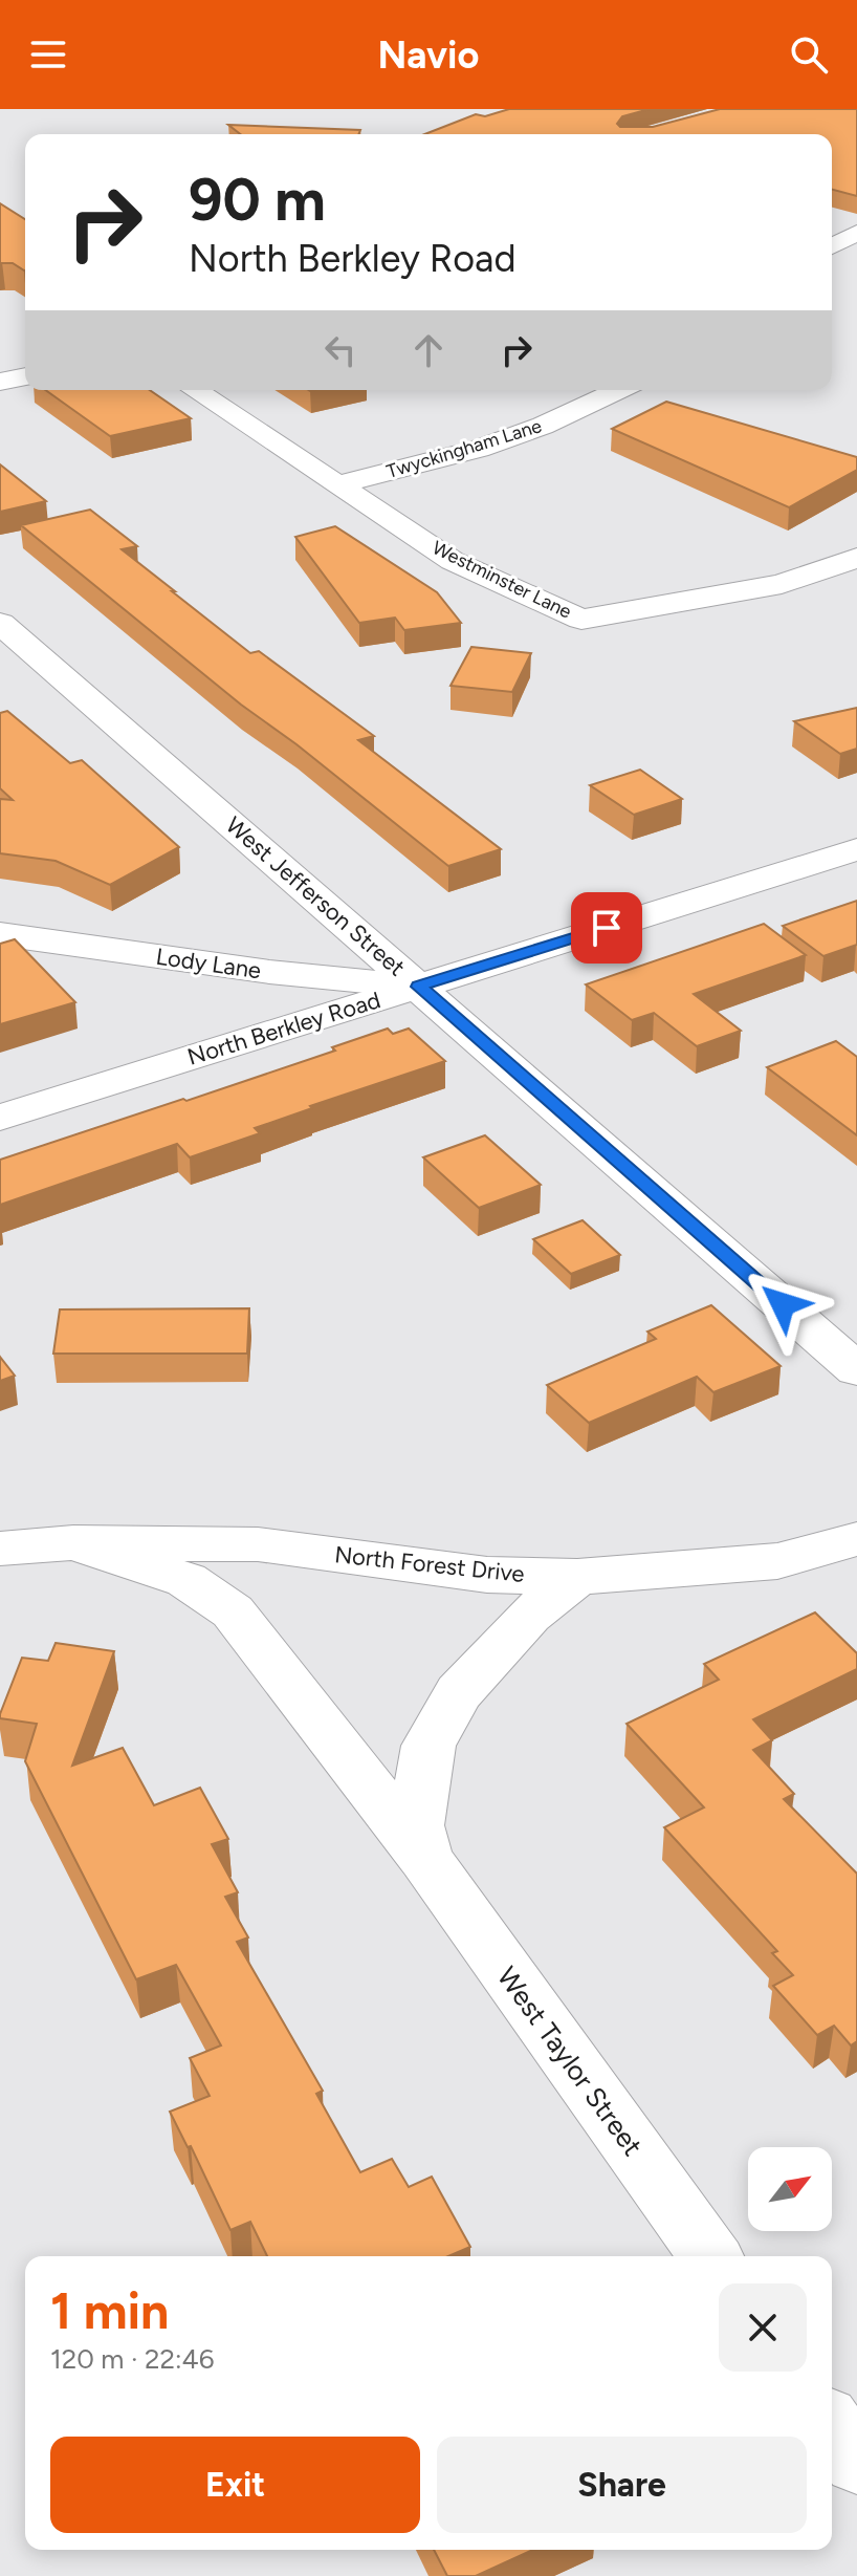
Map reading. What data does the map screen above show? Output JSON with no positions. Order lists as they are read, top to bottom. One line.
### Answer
{"streets":{"street":["Twyckingham Lane","Westminster Lane","West Jefferson Street","Lody Lane","North Berkley Road","North Forest Drive","West Taylor Street"]},"crossings":[["Twyckingham Lane","Westminster Lane"],["West Jefferson Street","Lody Lane"],["West Jefferson Street","North Berkley Road"],["Lody Lane","North Berkley Road"],["North Forest Drive","West Taylor Street"]],"north":"top right","page":{"header":"Navio","turn":["90 m","North Berkley Road"],"heading":["1 min","120 m · 22:46"],"buttons":["Exit","Share"]}}
